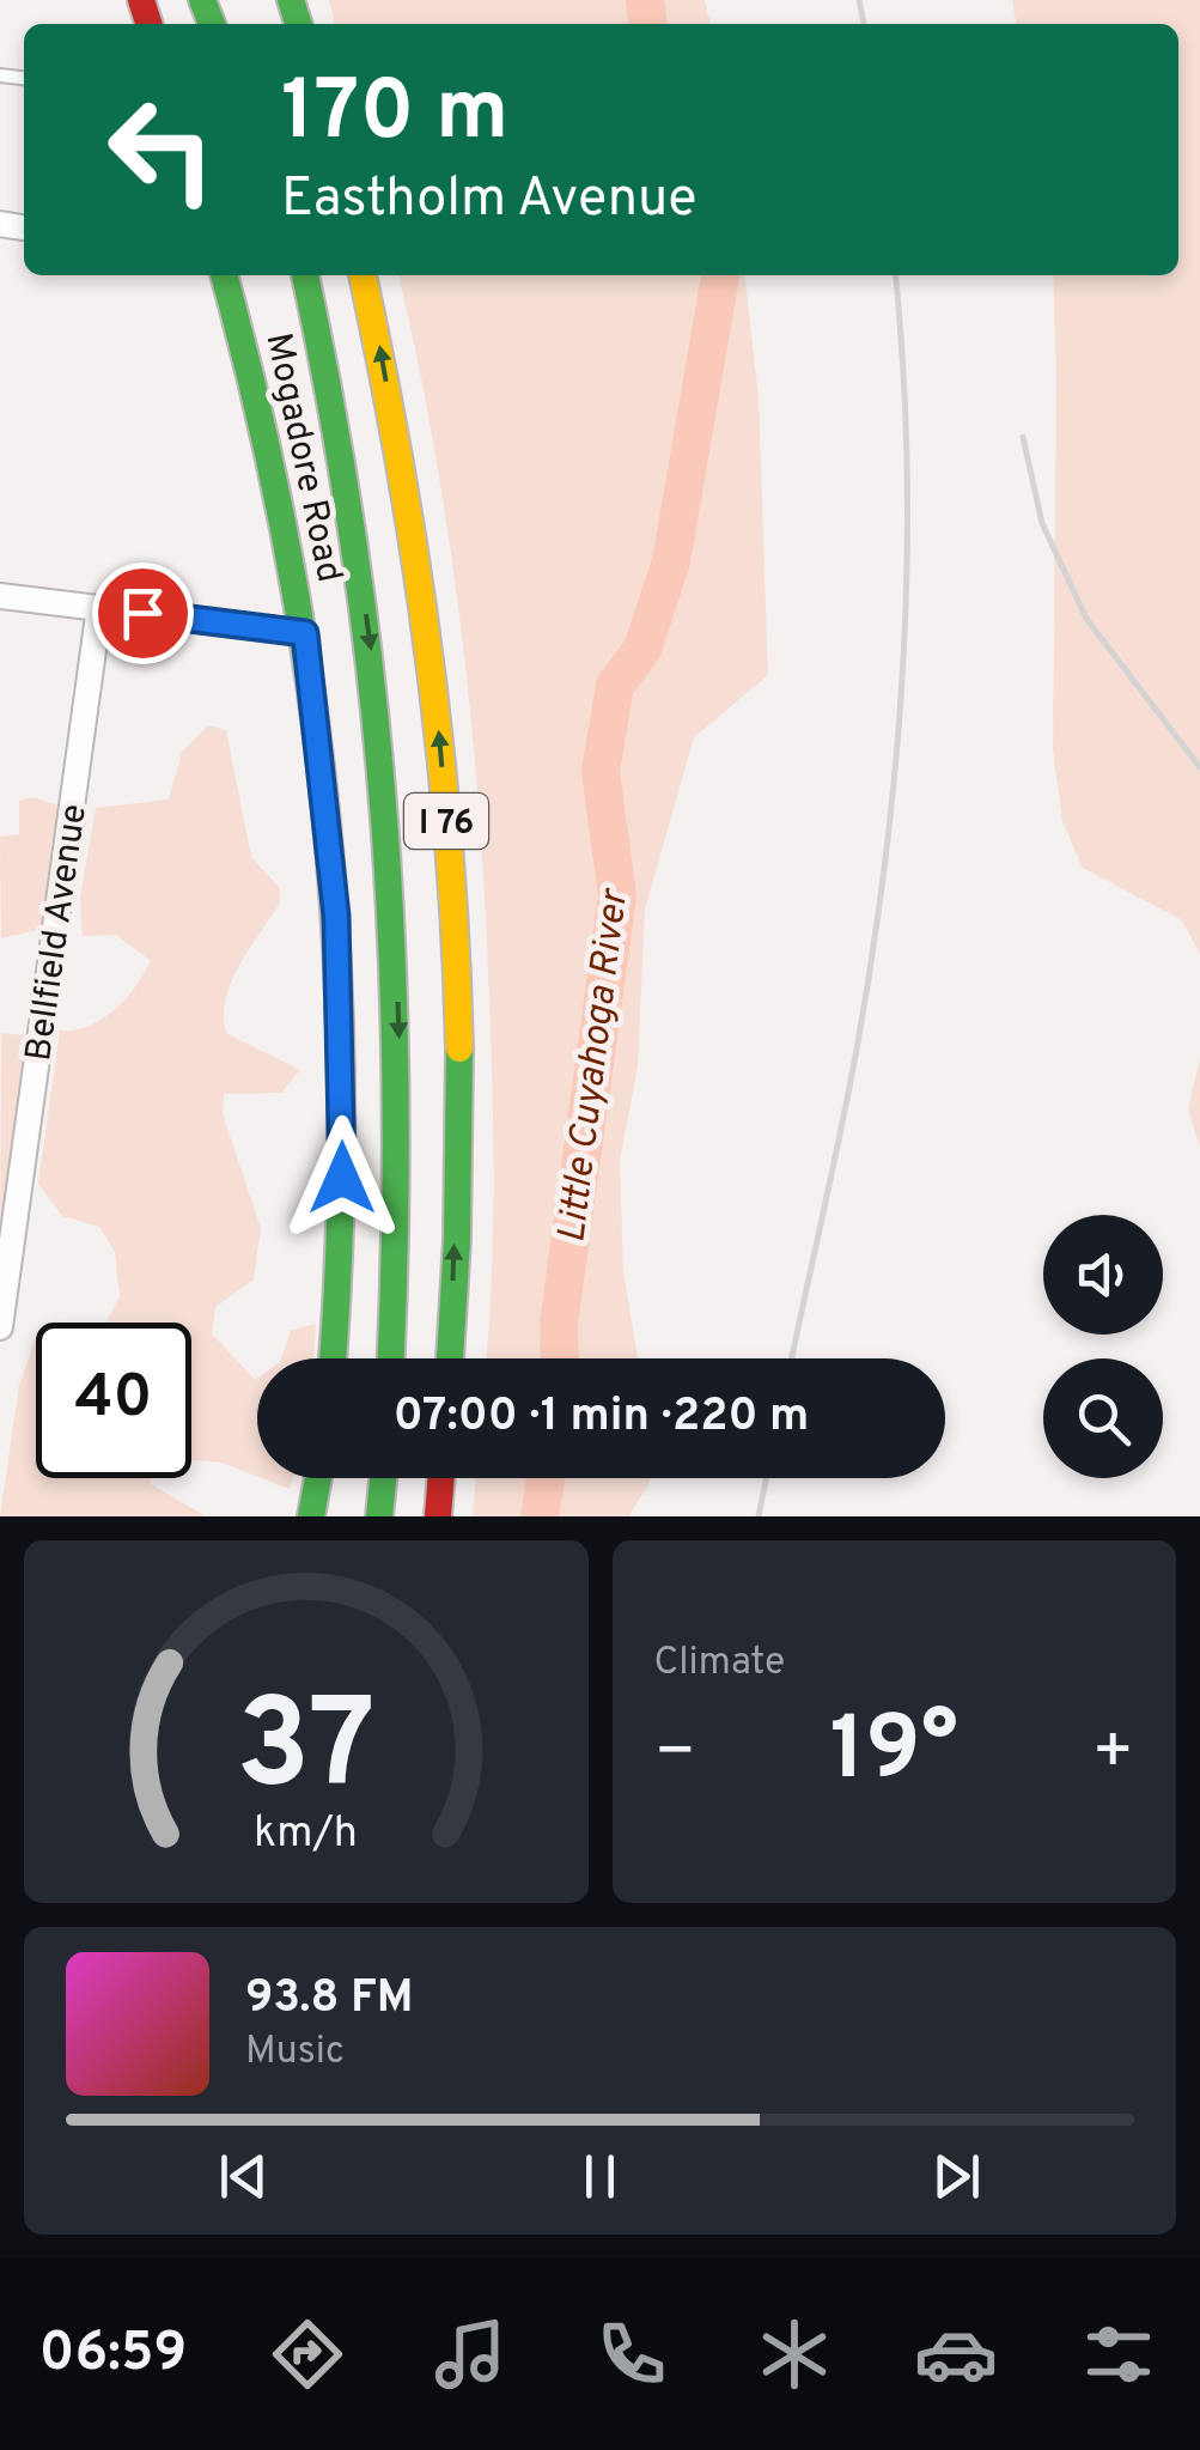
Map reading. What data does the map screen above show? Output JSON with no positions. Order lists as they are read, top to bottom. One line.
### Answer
{"streets":{"main road":["Mogadore Road","I 76"],"street":["Bellfield Avenue"]},"water":["Little Cuyahoga River"],"page":{"turn":["170 m","Eastholm Avenue"],"limit":"40","trip":"07:00 · 1 min · 220 m","tile":"Climate","heat":["−","19°","+"],"song":["93.8 FM","Music"],"tabs":"06:59","gauge":["37","km/h"]}}
